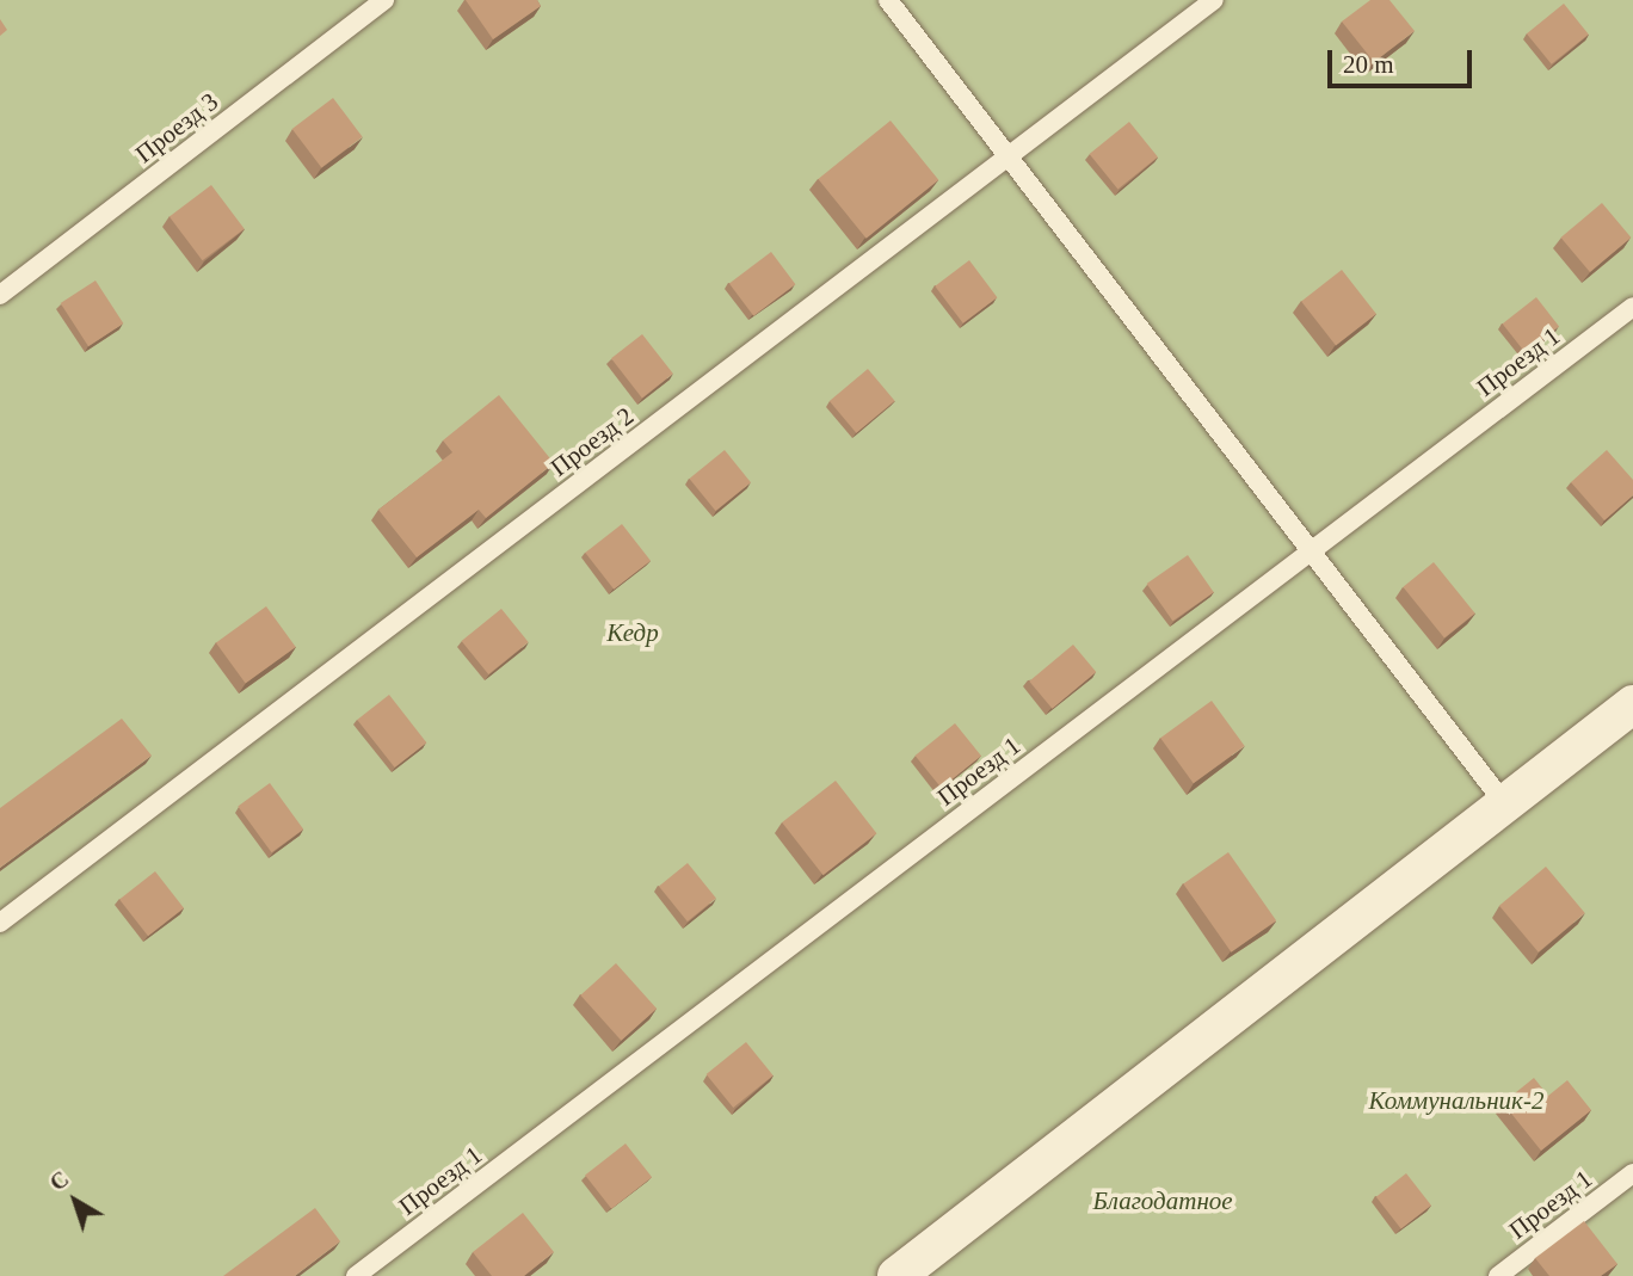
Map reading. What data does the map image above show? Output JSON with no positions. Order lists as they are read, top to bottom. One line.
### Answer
{"streets":{"lane":["Проезд 3","Проезд 1","Проезд 2"]},"parks":["Кедр","Коммунальник-2","Благодатное"],"scale_bar":"20 m","north":"top left"}
